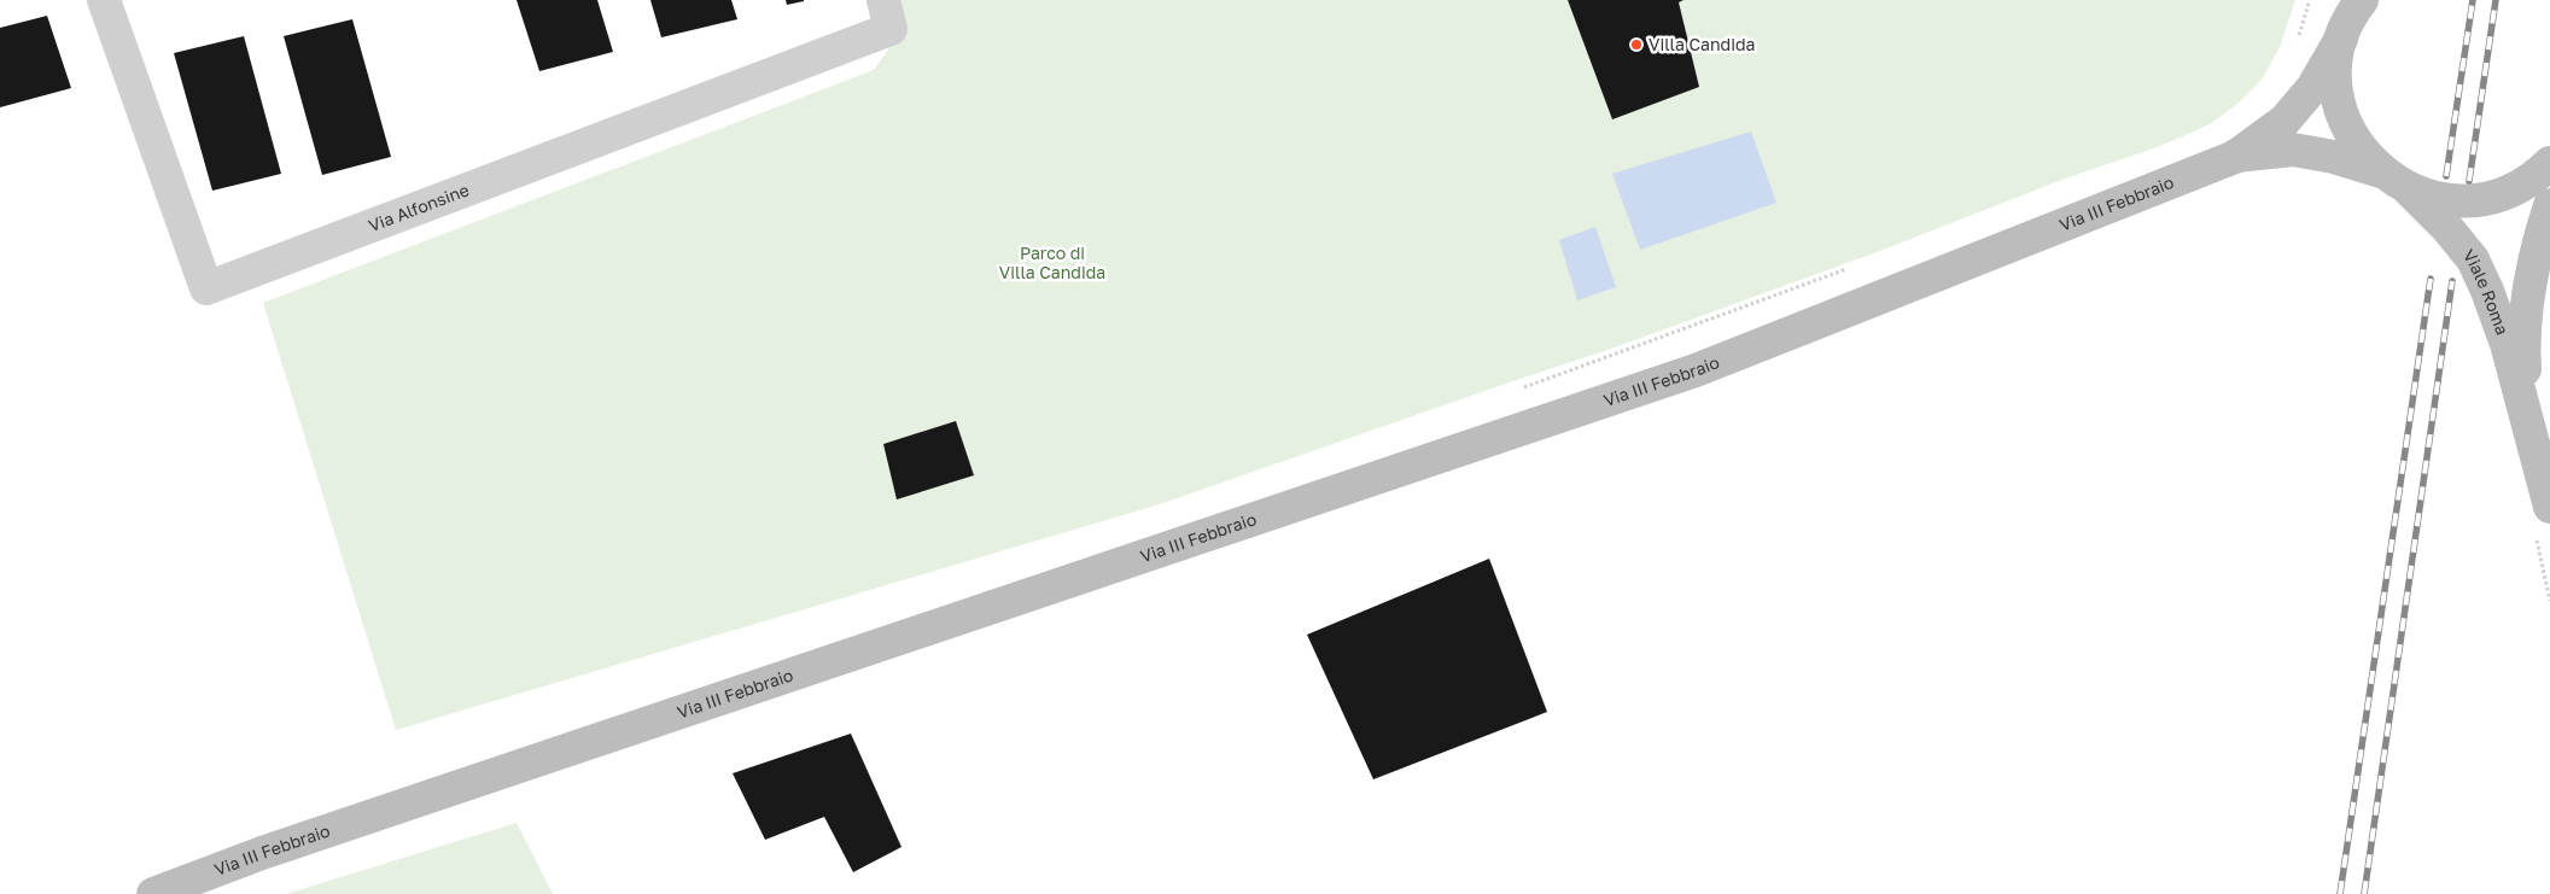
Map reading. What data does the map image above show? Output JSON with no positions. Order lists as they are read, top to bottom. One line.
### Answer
{"streets":{"main road":["Via III Febbraio","Viale Roma"],"street":["Via Alfonsine"]},"parks":["Parco di Villa Candida"],"places":["Villa Candida"]}
